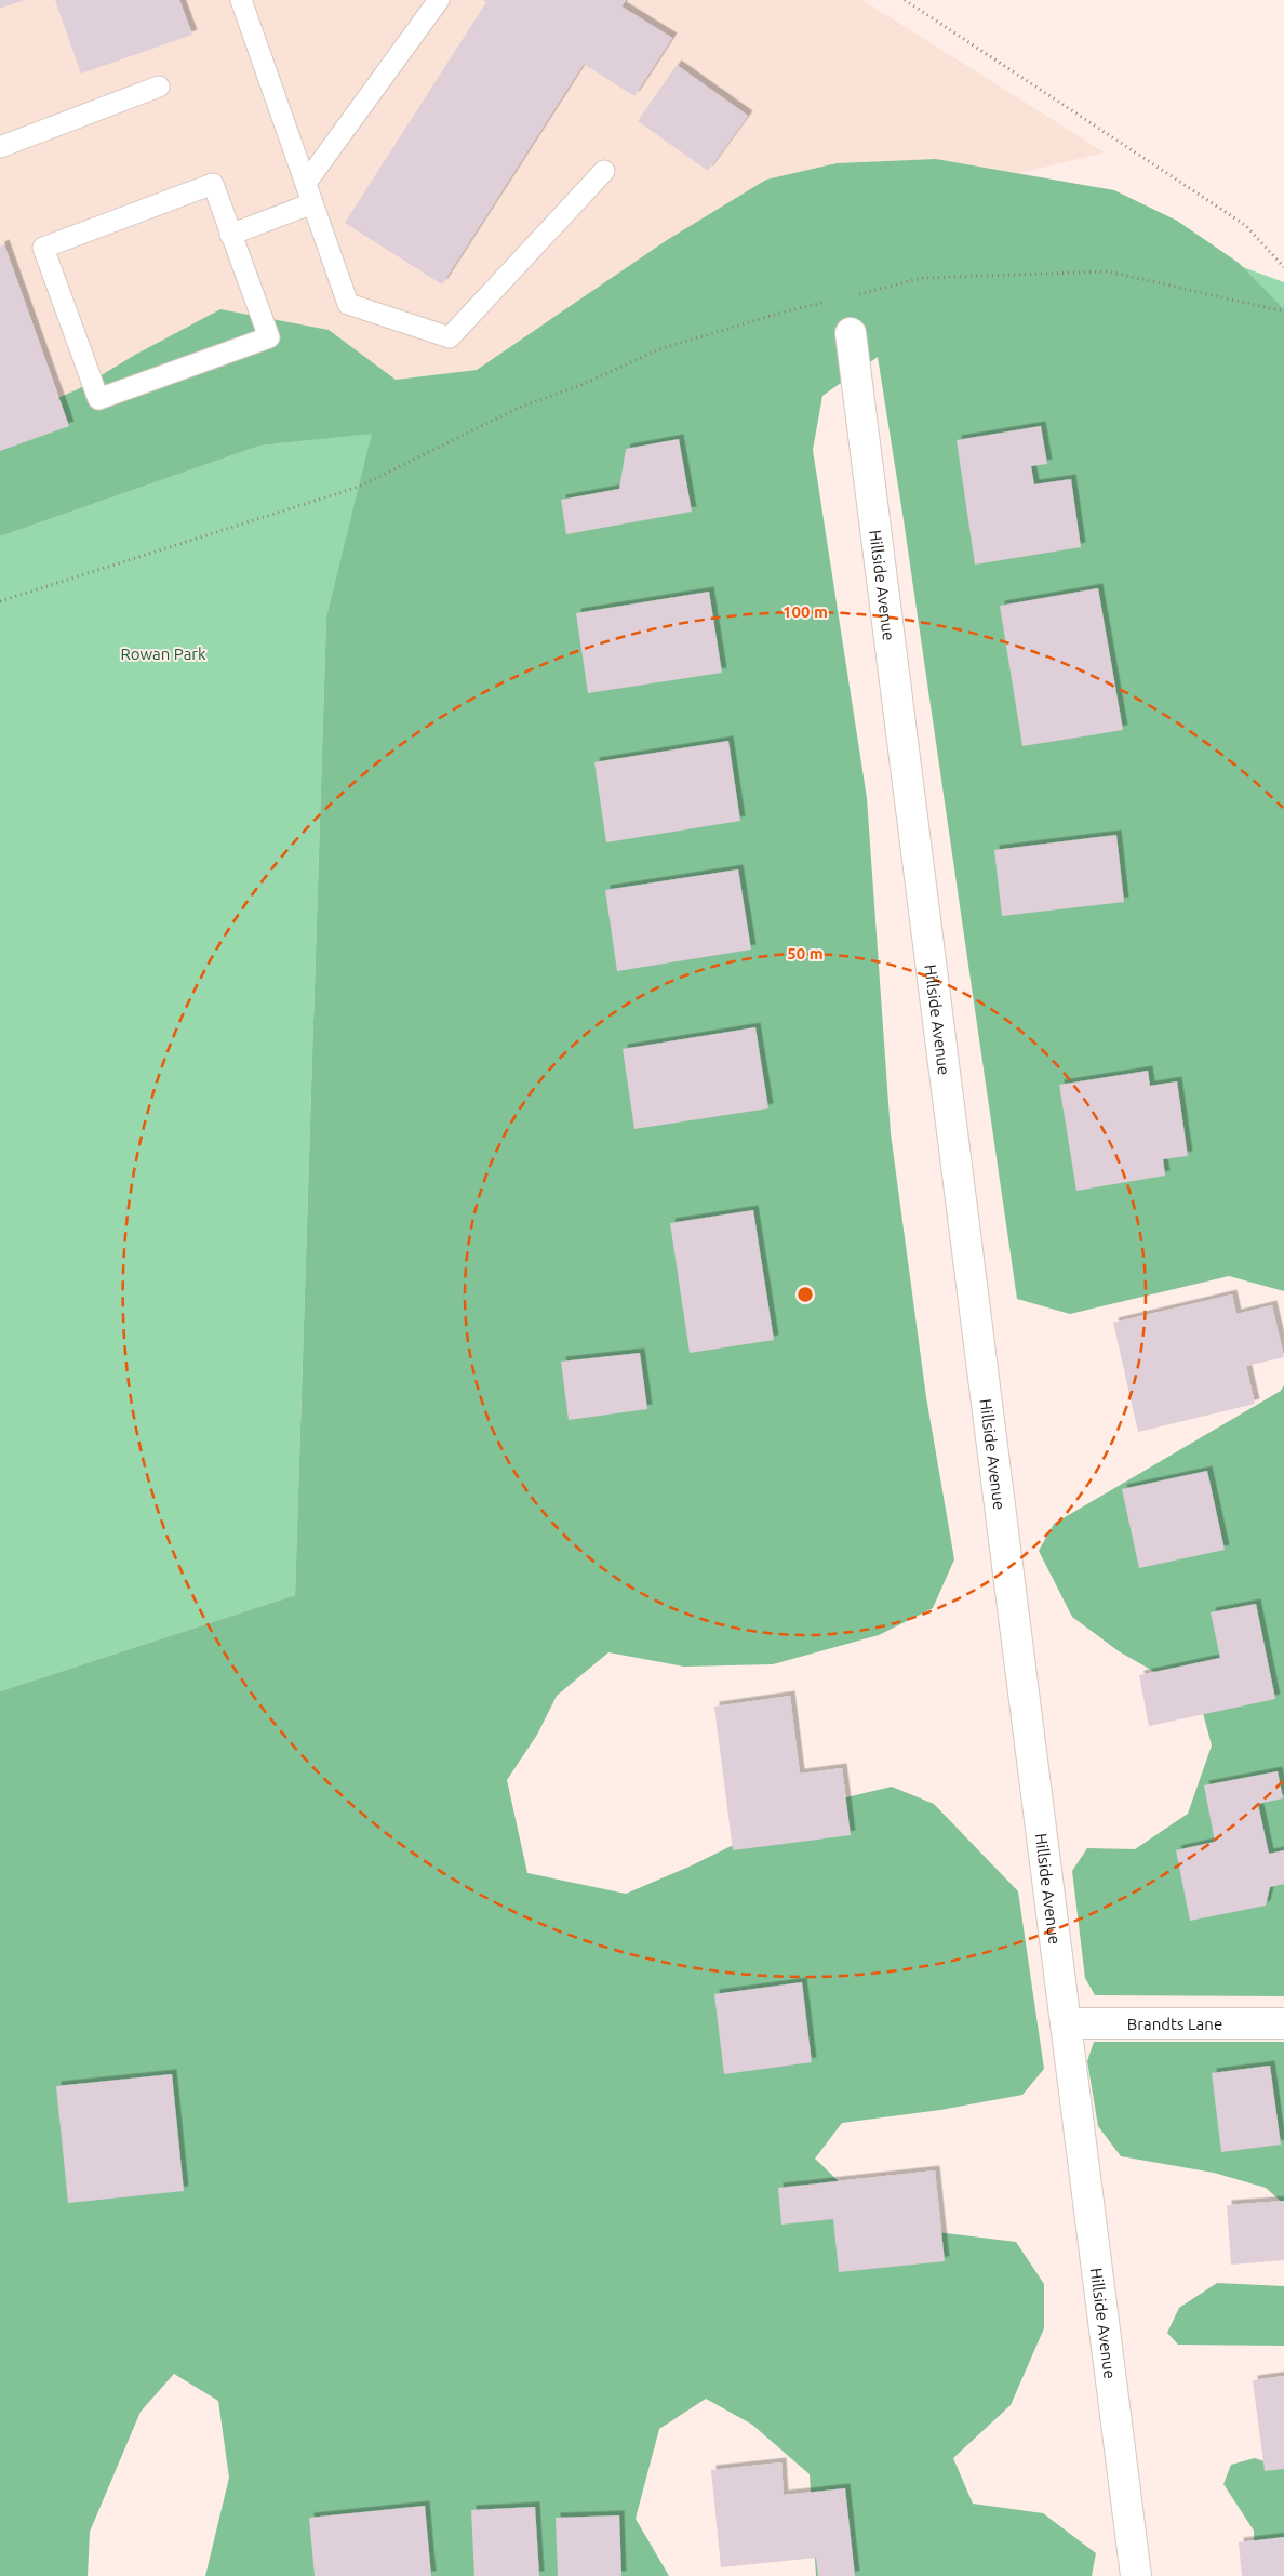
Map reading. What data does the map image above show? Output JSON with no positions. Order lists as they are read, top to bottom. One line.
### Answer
{"streets":{"street":["Hillside Avenue","Brandts Lane"]},"crossings":[["Hillside Avenue","Brandts Lane"]],"parks":["Rowan Park"],"rings":["100 m","50 m"]}
